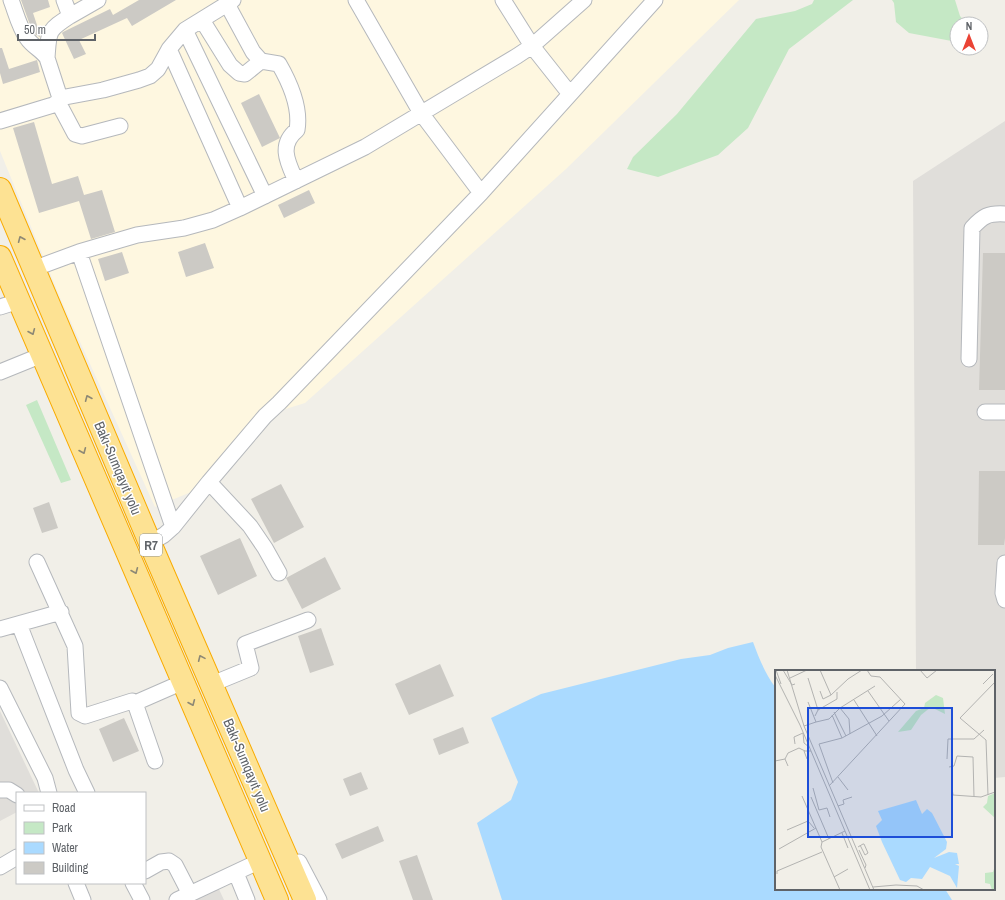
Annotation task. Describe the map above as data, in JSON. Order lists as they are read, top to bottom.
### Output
{
  "streets": {
    "highway": ["Bakı-Sumqayıt yolu", "R7"]
  },
  "legend": [
    "Road",
    "Park",
    "Water",
    "Building"
  ],
  "scale_bar": "50 m",
  "north": "top"
}
